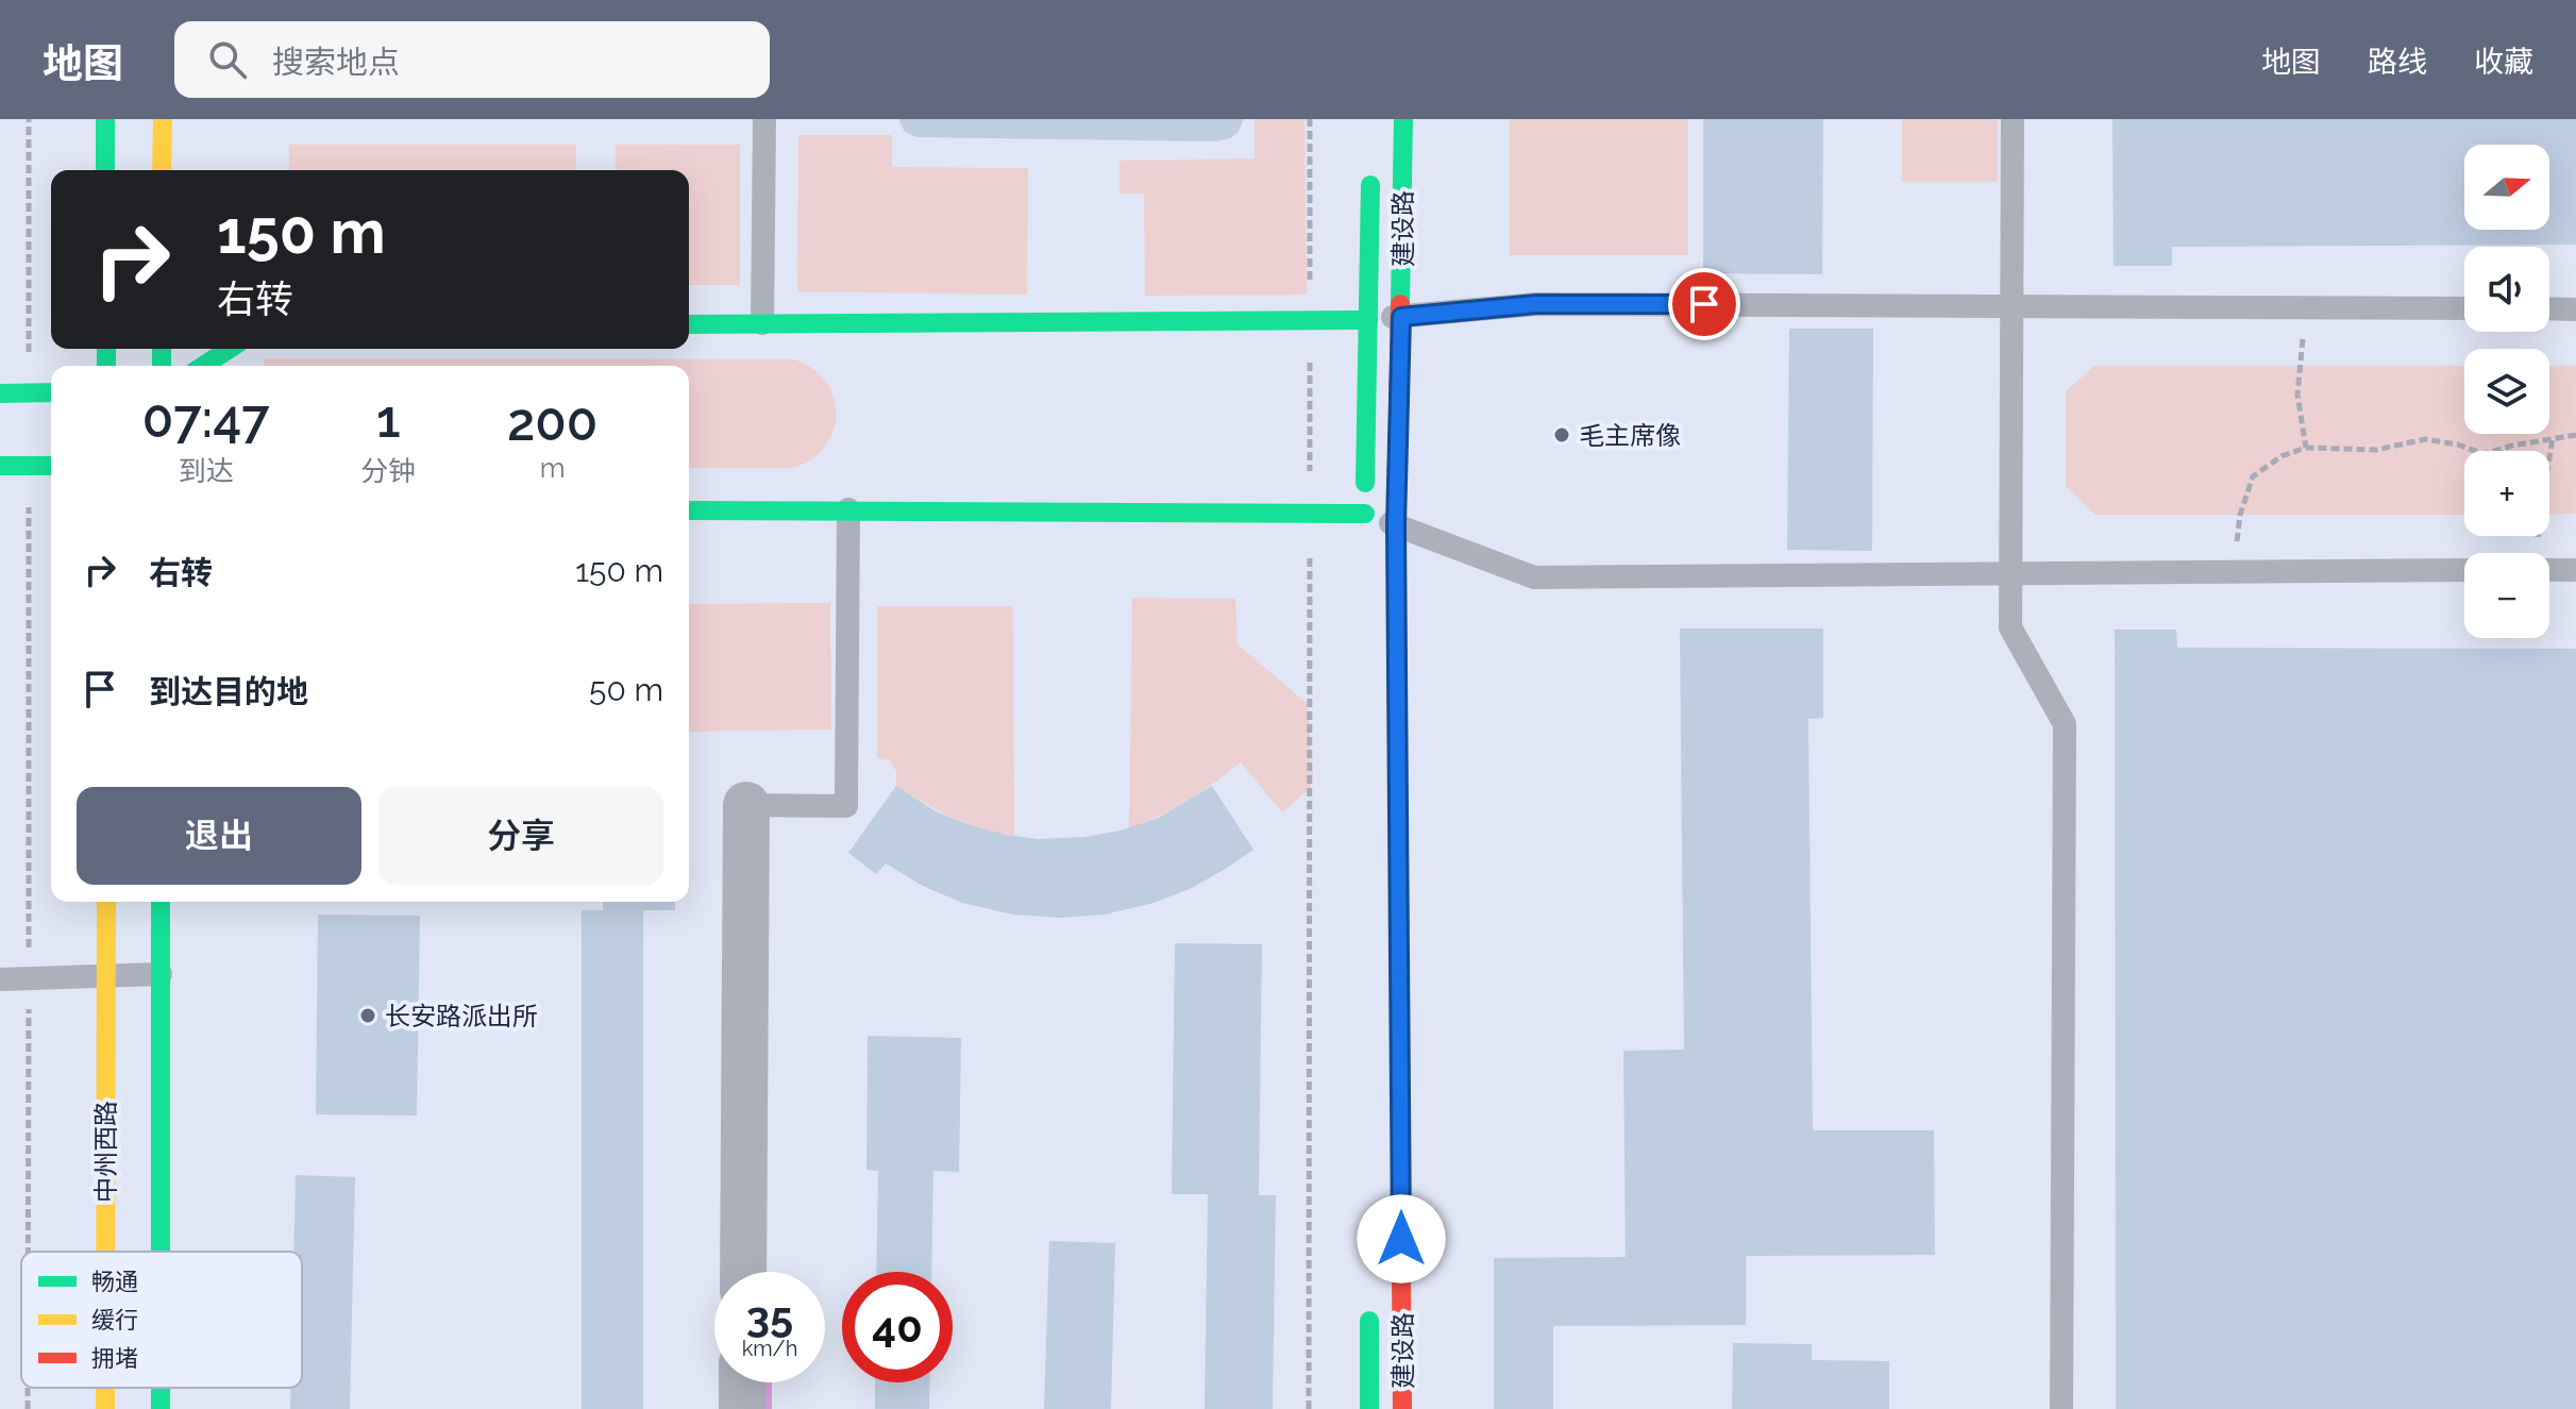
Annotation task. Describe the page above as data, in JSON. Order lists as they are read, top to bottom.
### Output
{
  "streets": {
    "main road": ["建设路", "中州西路"]
  },
  "places": ["毛主席像", "长安路派出所"],
  "legend": ["畅通", "缓行", "拥堵"],
  "north": "right",
  "page": {
    "header": "地图",
    "search": "搜索地点",
    "nav": ["地图", "路线", "收藏"],
    "map_buttons": ["+", "−"],
    "turn": ["150 m", "右转"],
    "eta": [
      "07:47",
      "到达",
      "1",
      "分钟",
      "200",
      "m"
    ],
    "list": [
      {
        "name": "右转",
        "value": "150 m"
      },
      {
        "name": "到达目的地",
        "value": "50 m"
      }
    ],
    "buttons": ["退出", "分享"],
    "speed": "35 km/h",
    "limit": "40"
  }
}
